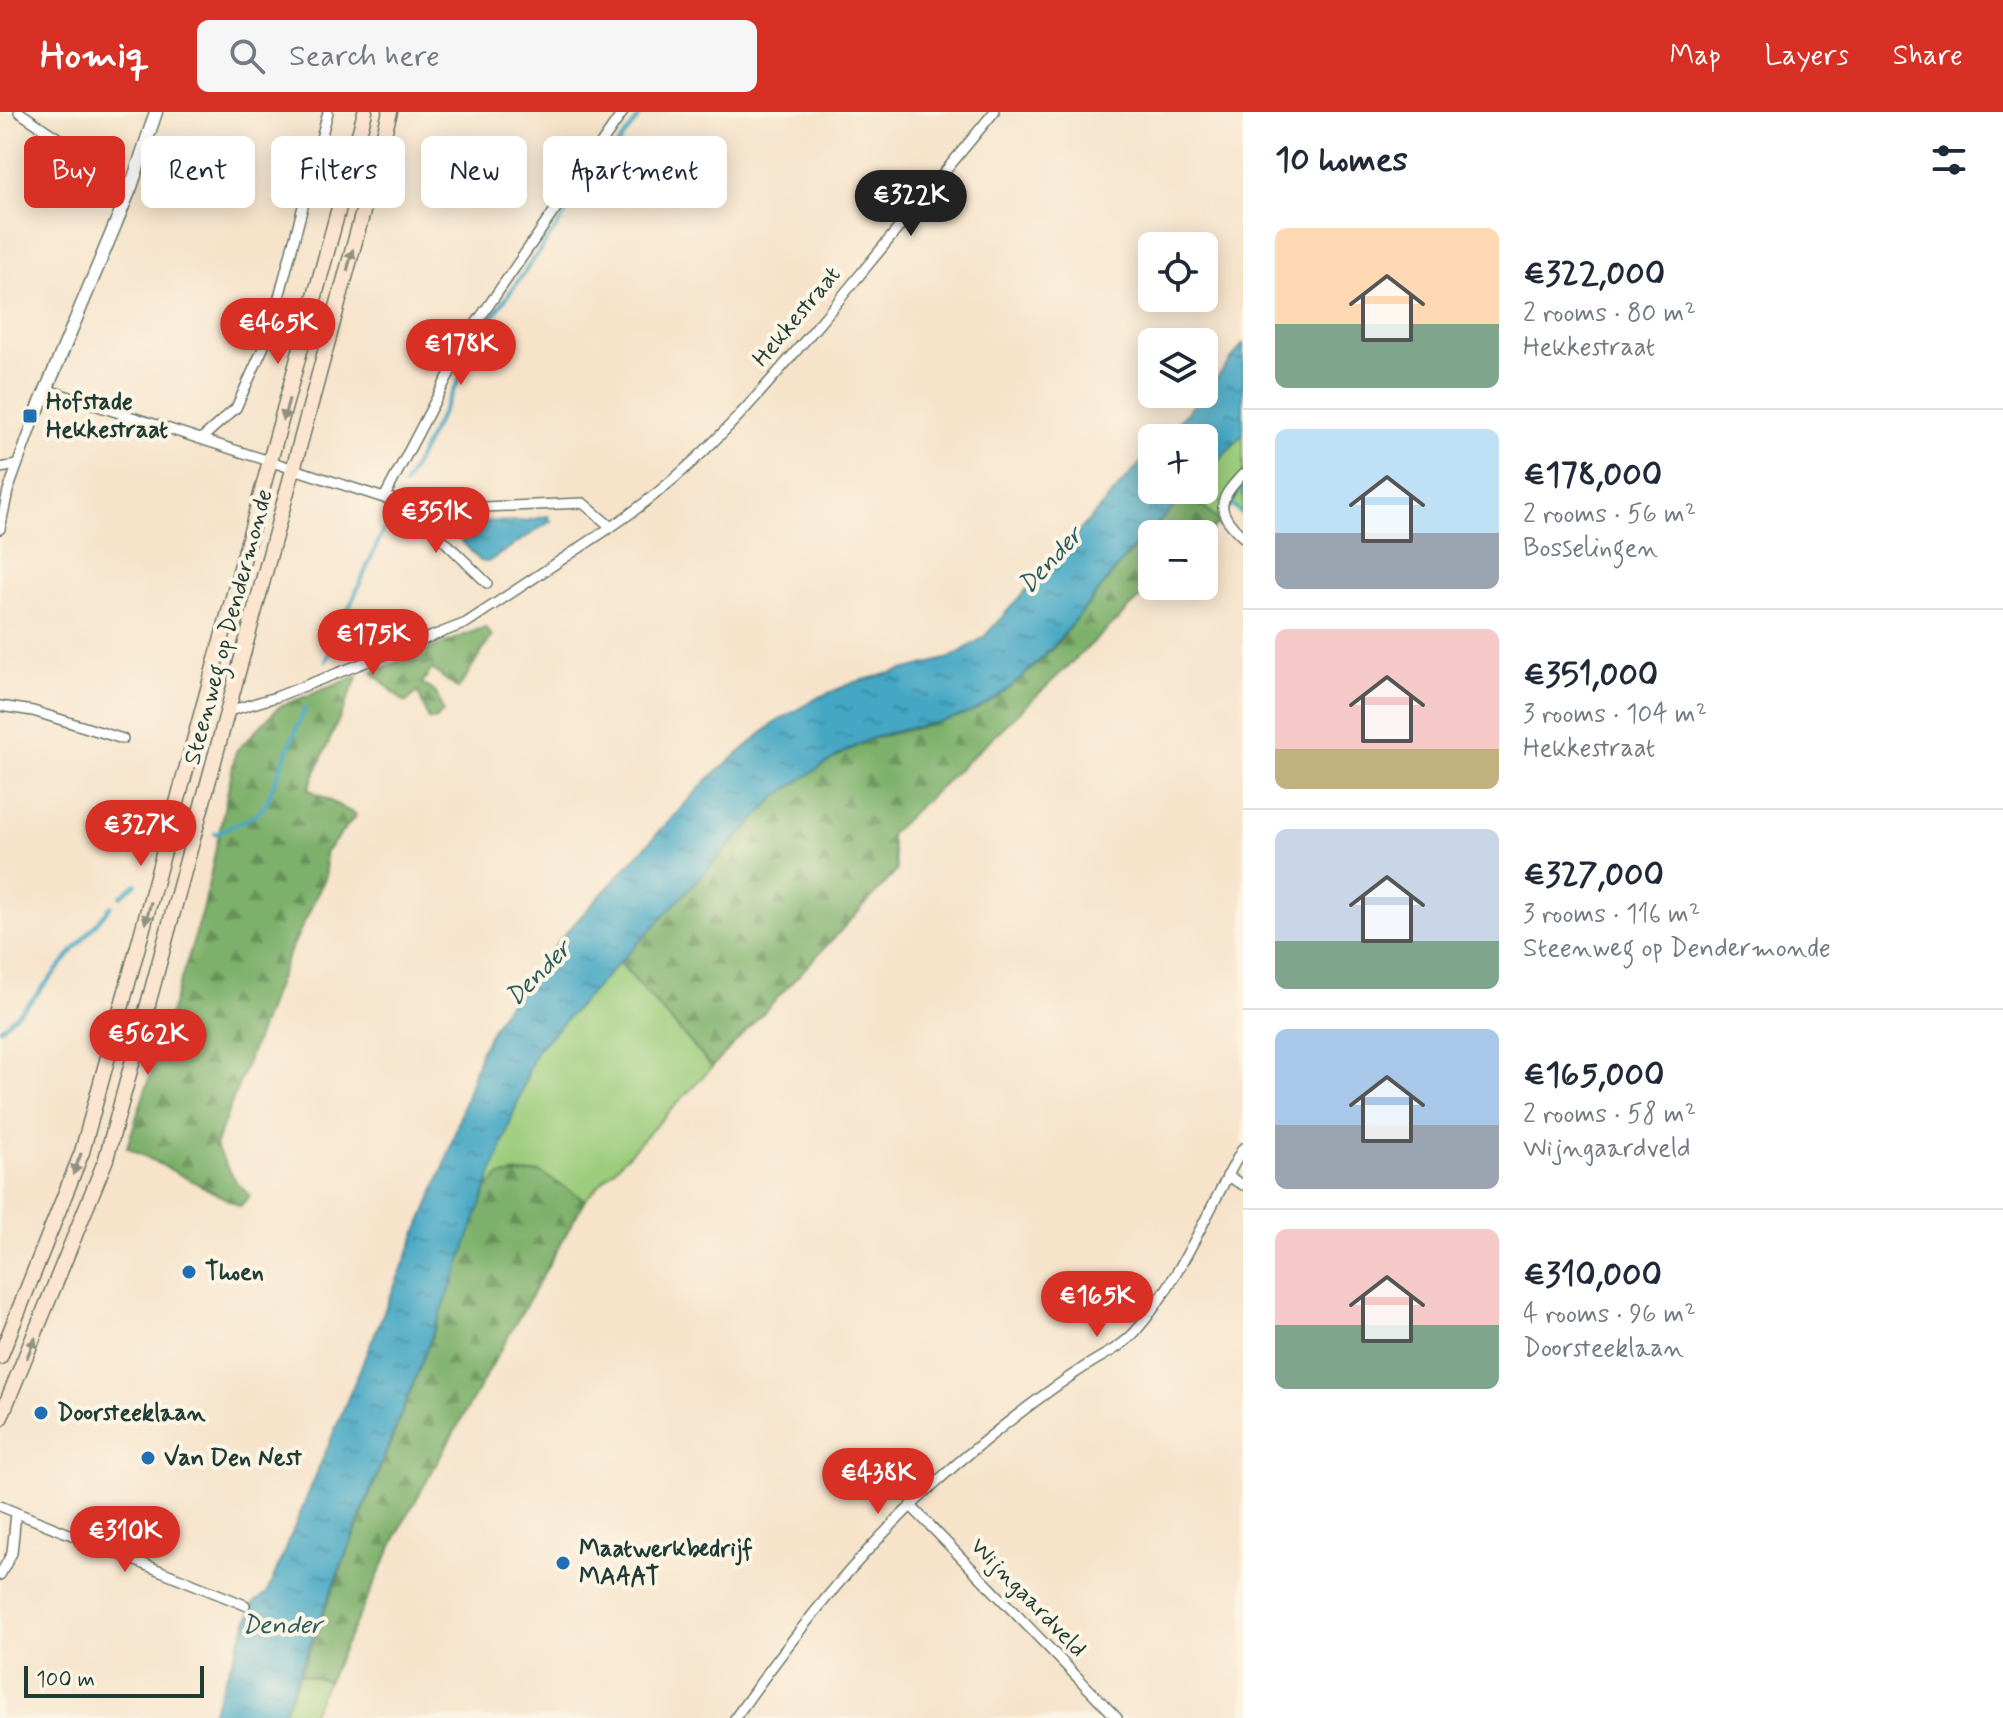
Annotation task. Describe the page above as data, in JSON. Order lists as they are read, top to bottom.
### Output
{
  "streets": {
    "main road": ["Steenweg op Dendermonde"],
    "street": ["Hekkestraat", "Wijngaardveld"]
  },
  "crossings": [
    ["Hekkestraat", "Steenweg op Dendermonde"]
  ],
  "water": ["Dender"],
  "places": {
    "transit": ["Hofstade Hekkestraat"],
    "other": [
      "Thoen",
      "Doorsteeklaan",
      "Van Den Nest",
      "Maatwerkbedrijf MAAAT"
    ]
  },
  "scale_bar": "100 m",
  "page": {
    "header": "Homiq",
    "search": "Search here",
    "nav": ["Map", "Layers", "Share"],
    "heading": "10 homes",
    "chip": [
      "Buy",
      "Rent",
      "Filters",
      "New",
      "Apartment"
    ],
    "price": [
      "€322K",
      "€465K",
      "€178K",
      "€351K",
      "€175K",
      "€327K",
      "€562K",
      "€165K",
      "€438K",
      "€310K"
    ],
    "list": [
      {
        "name": "€322,000",
        "note": "2 rooms · 80 m² · Hekkestraat"
      },
      {
        "name": "€178,000",
        "note": "2 rooms · 56 m² · Bosselingen"
      },
      {
        "name": "€351,000",
        "note": "3 rooms · 104 m² · Hekkestraat"
      },
      {
        "name": "€327,000",
        "note": "3 rooms · 116 m² · Steenweg op Dendermonde"
      },
      {
        "name": "€165,000",
        "note": "2 rooms · 58 m² · Wijngaardveld"
      },
      {
        "name": "€310,000",
        "note": "4 rooms · 96 m² · Doorsteeklaan"
      }
    ],
    "map_buttons": ["+", "−"],
    "scale": "100 m"
  }
}
